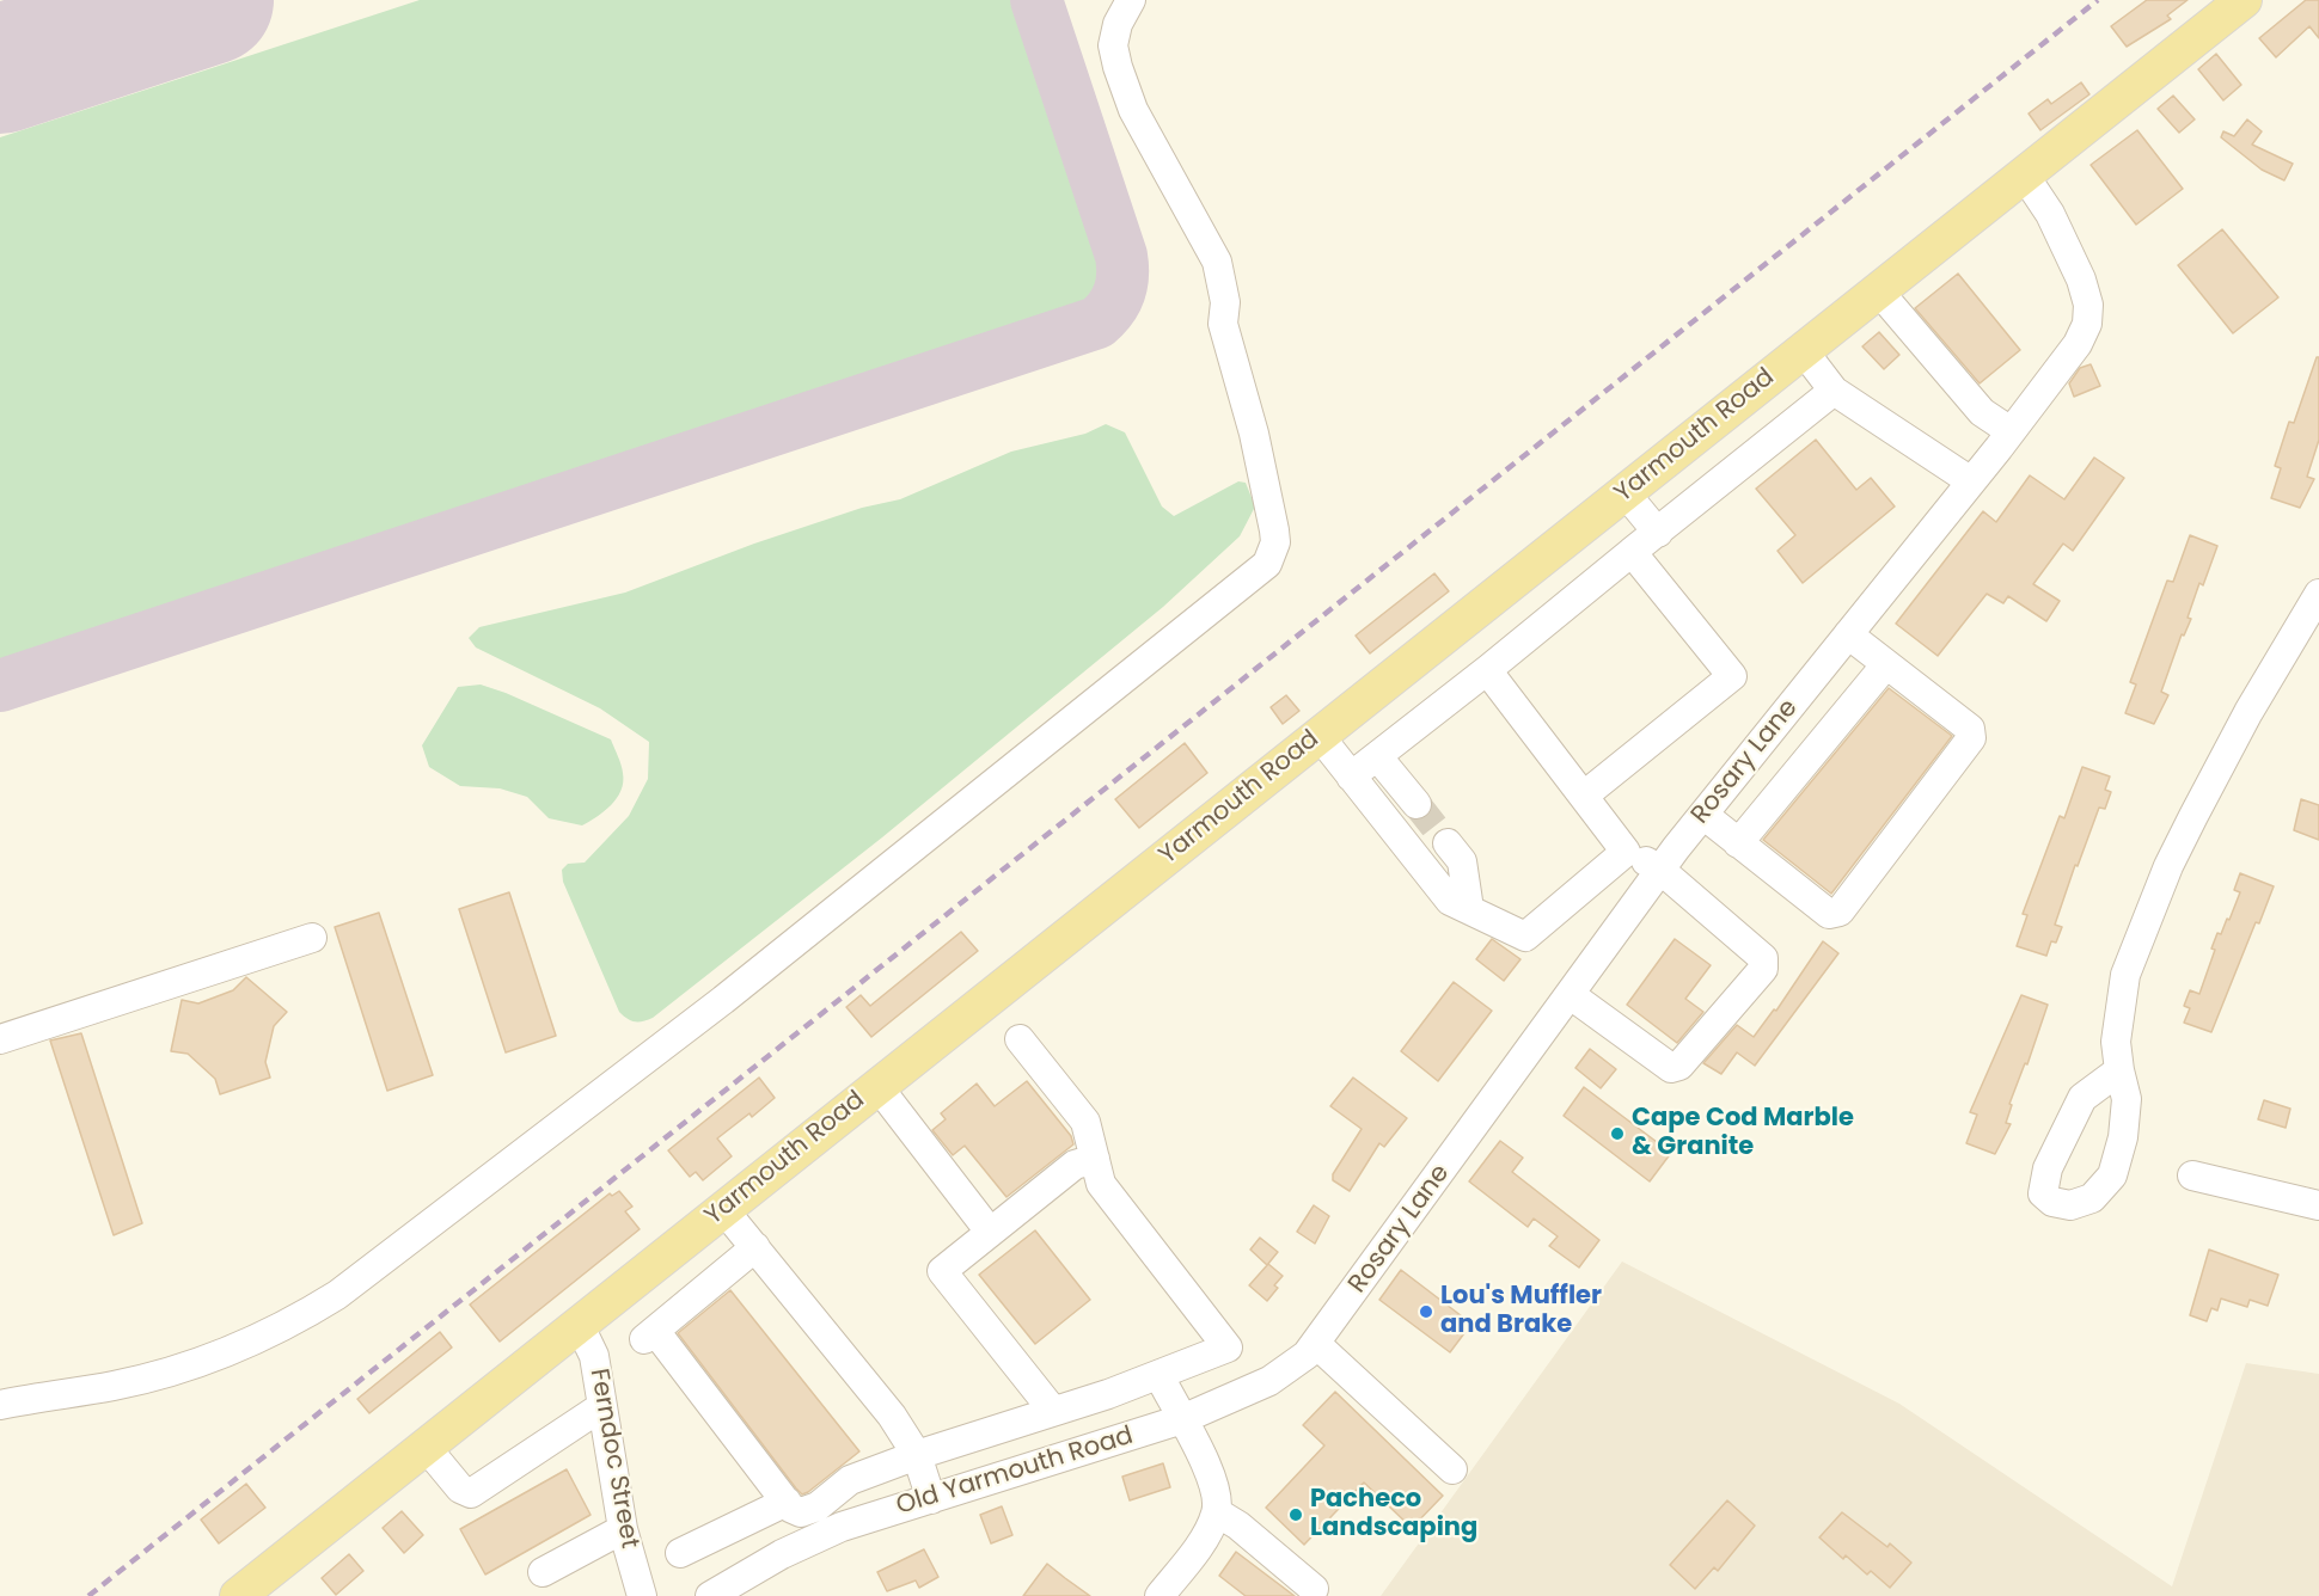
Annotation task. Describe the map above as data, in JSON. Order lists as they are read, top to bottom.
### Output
{
  "streets": {
    "main road": ["Yarmouth Road"],
    "street": ["Rosary Lane", "Ferndoc Street", "Old Yarmouth Road"]
  },
  "crossings": [
    ["Yarmouth Road", "Rosary Lane"],
    ["Yarmouth Road", "Ferndoc Street"],
    ["Rosary Lane", "Old Yarmouth Road"]
  ],
  "places": ["Cape Cod Marble & Granite", "Lou's Muffler and Brake", "Pacheco Landscaping"]
}
